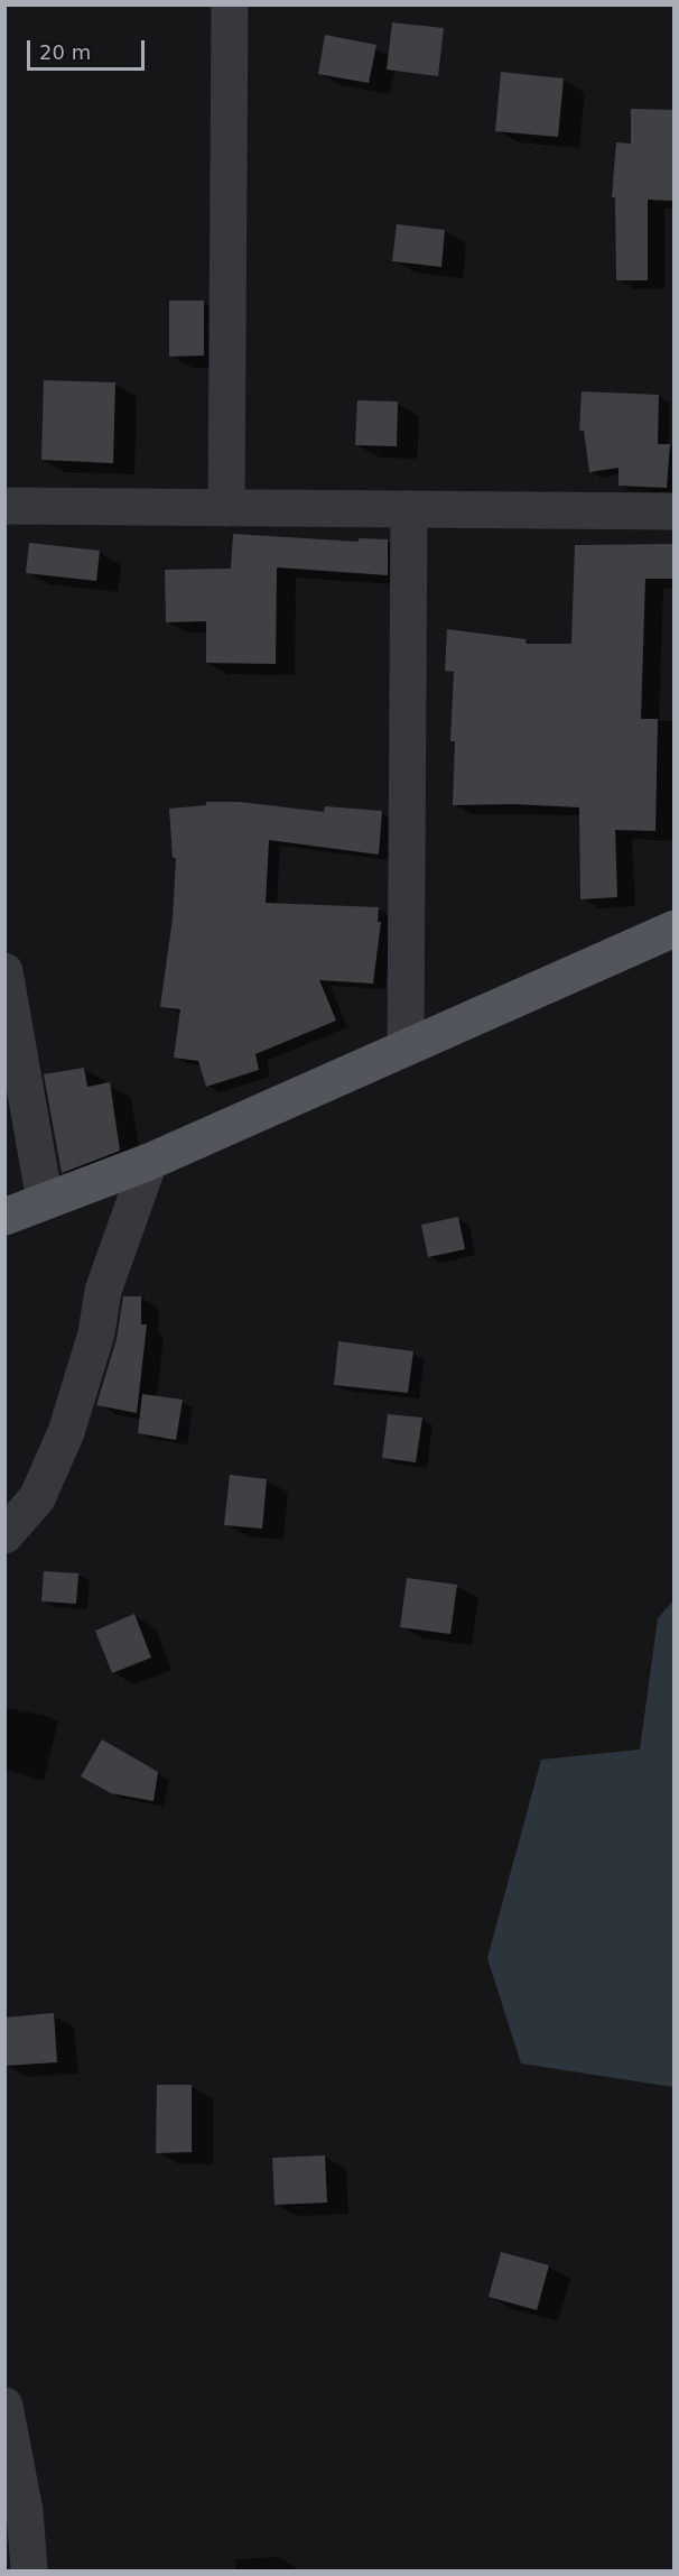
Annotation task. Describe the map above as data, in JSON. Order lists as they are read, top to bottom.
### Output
{
  "scale_bar": "20 m"
}
